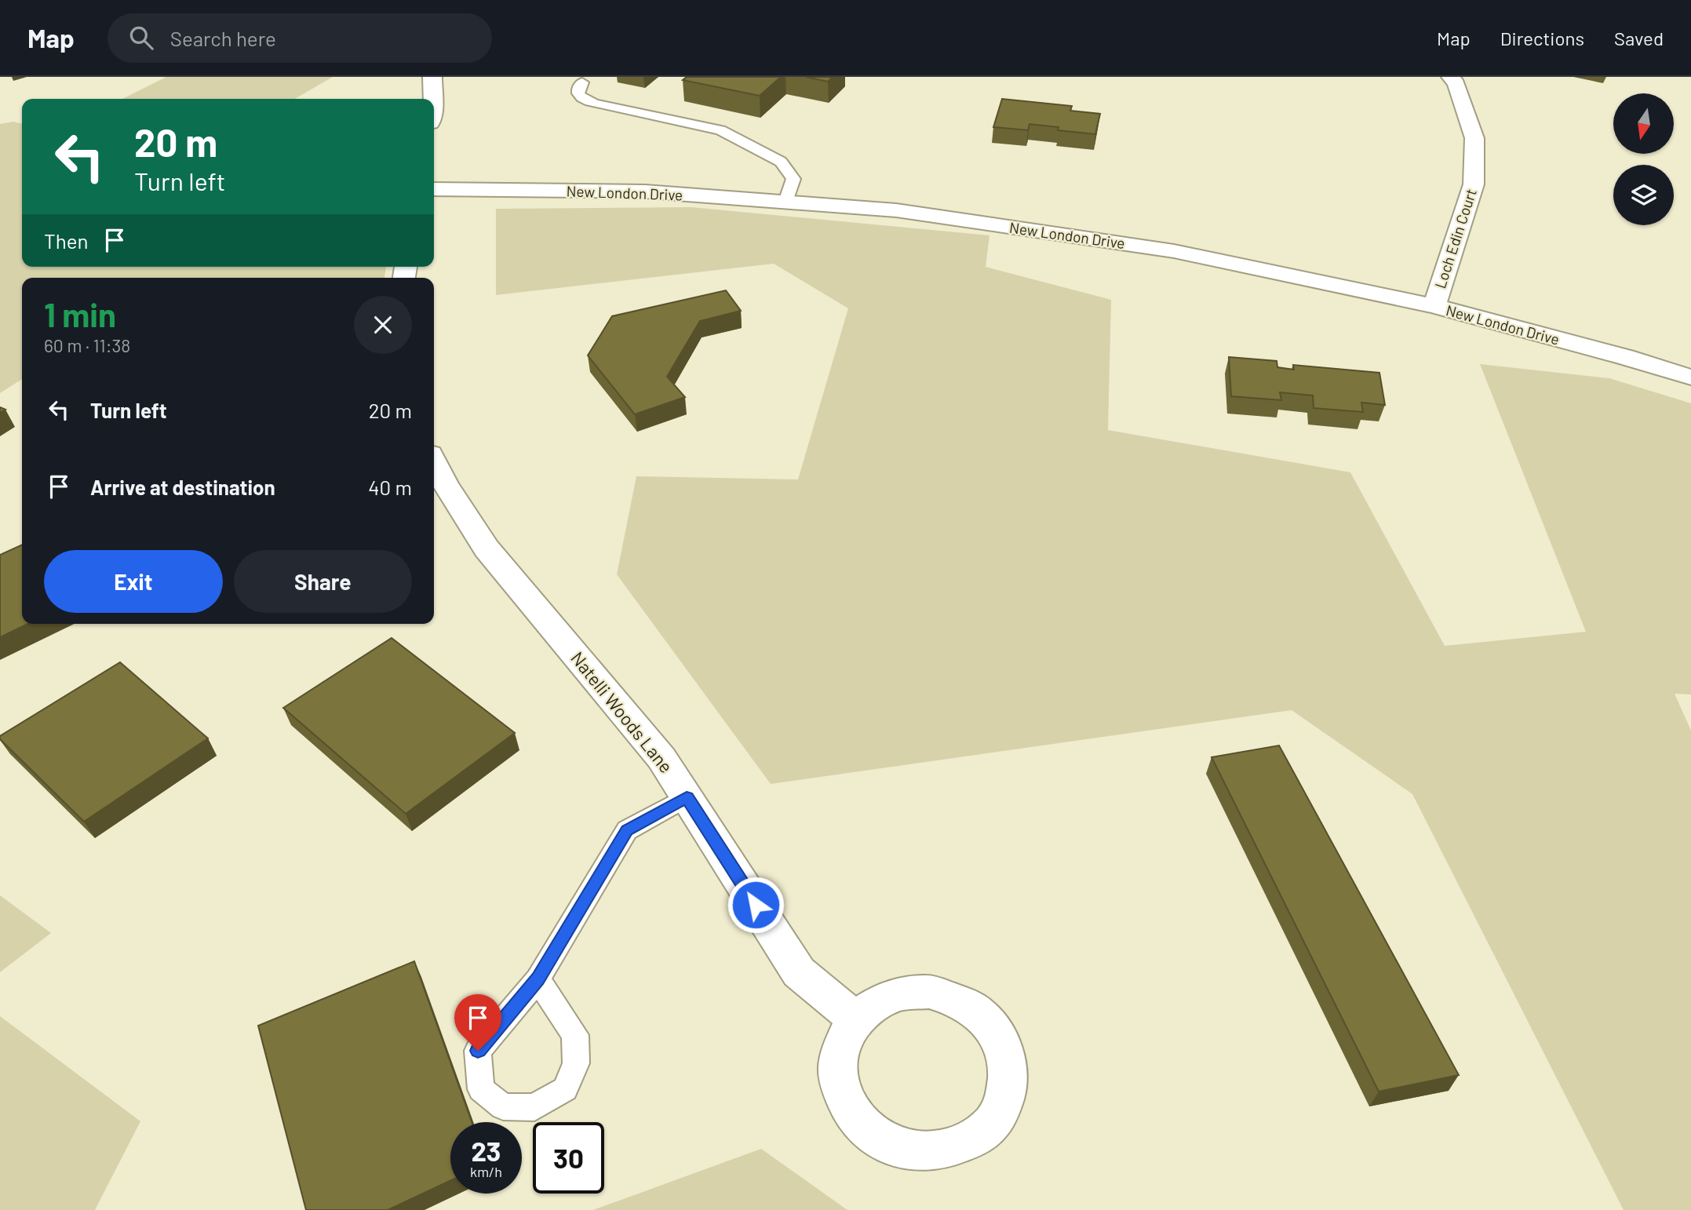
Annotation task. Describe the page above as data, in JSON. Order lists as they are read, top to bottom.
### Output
{
  "streets": {
    "street": ["New London Drive", "Loch Edin Court", "Natelli Woods Lane"]
  },
  "crossings": [
    ["New London Drive", "Loch Edin Court"]
  ],
  "north": "bottom",
  "page": {
    "header": "Map",
    "search": "Search here",
    "nav": ["Map", "Directions", "Saved"],
    "turn": ["20 m", "Turn left"],
    "then": "Then",
    "heading": ["1 min", "60 m · 11:38"],
    "list": [
      {
        "name": "Turn left",
        "value": "20 m"
      },
      {
        "name": "Arrive at destination",
        "value": "40 m"
      }
    ],
    "buttons": ["Exit", "Share"],
    "speed": "23 km/h",
    "limit": "30"
  }
}
